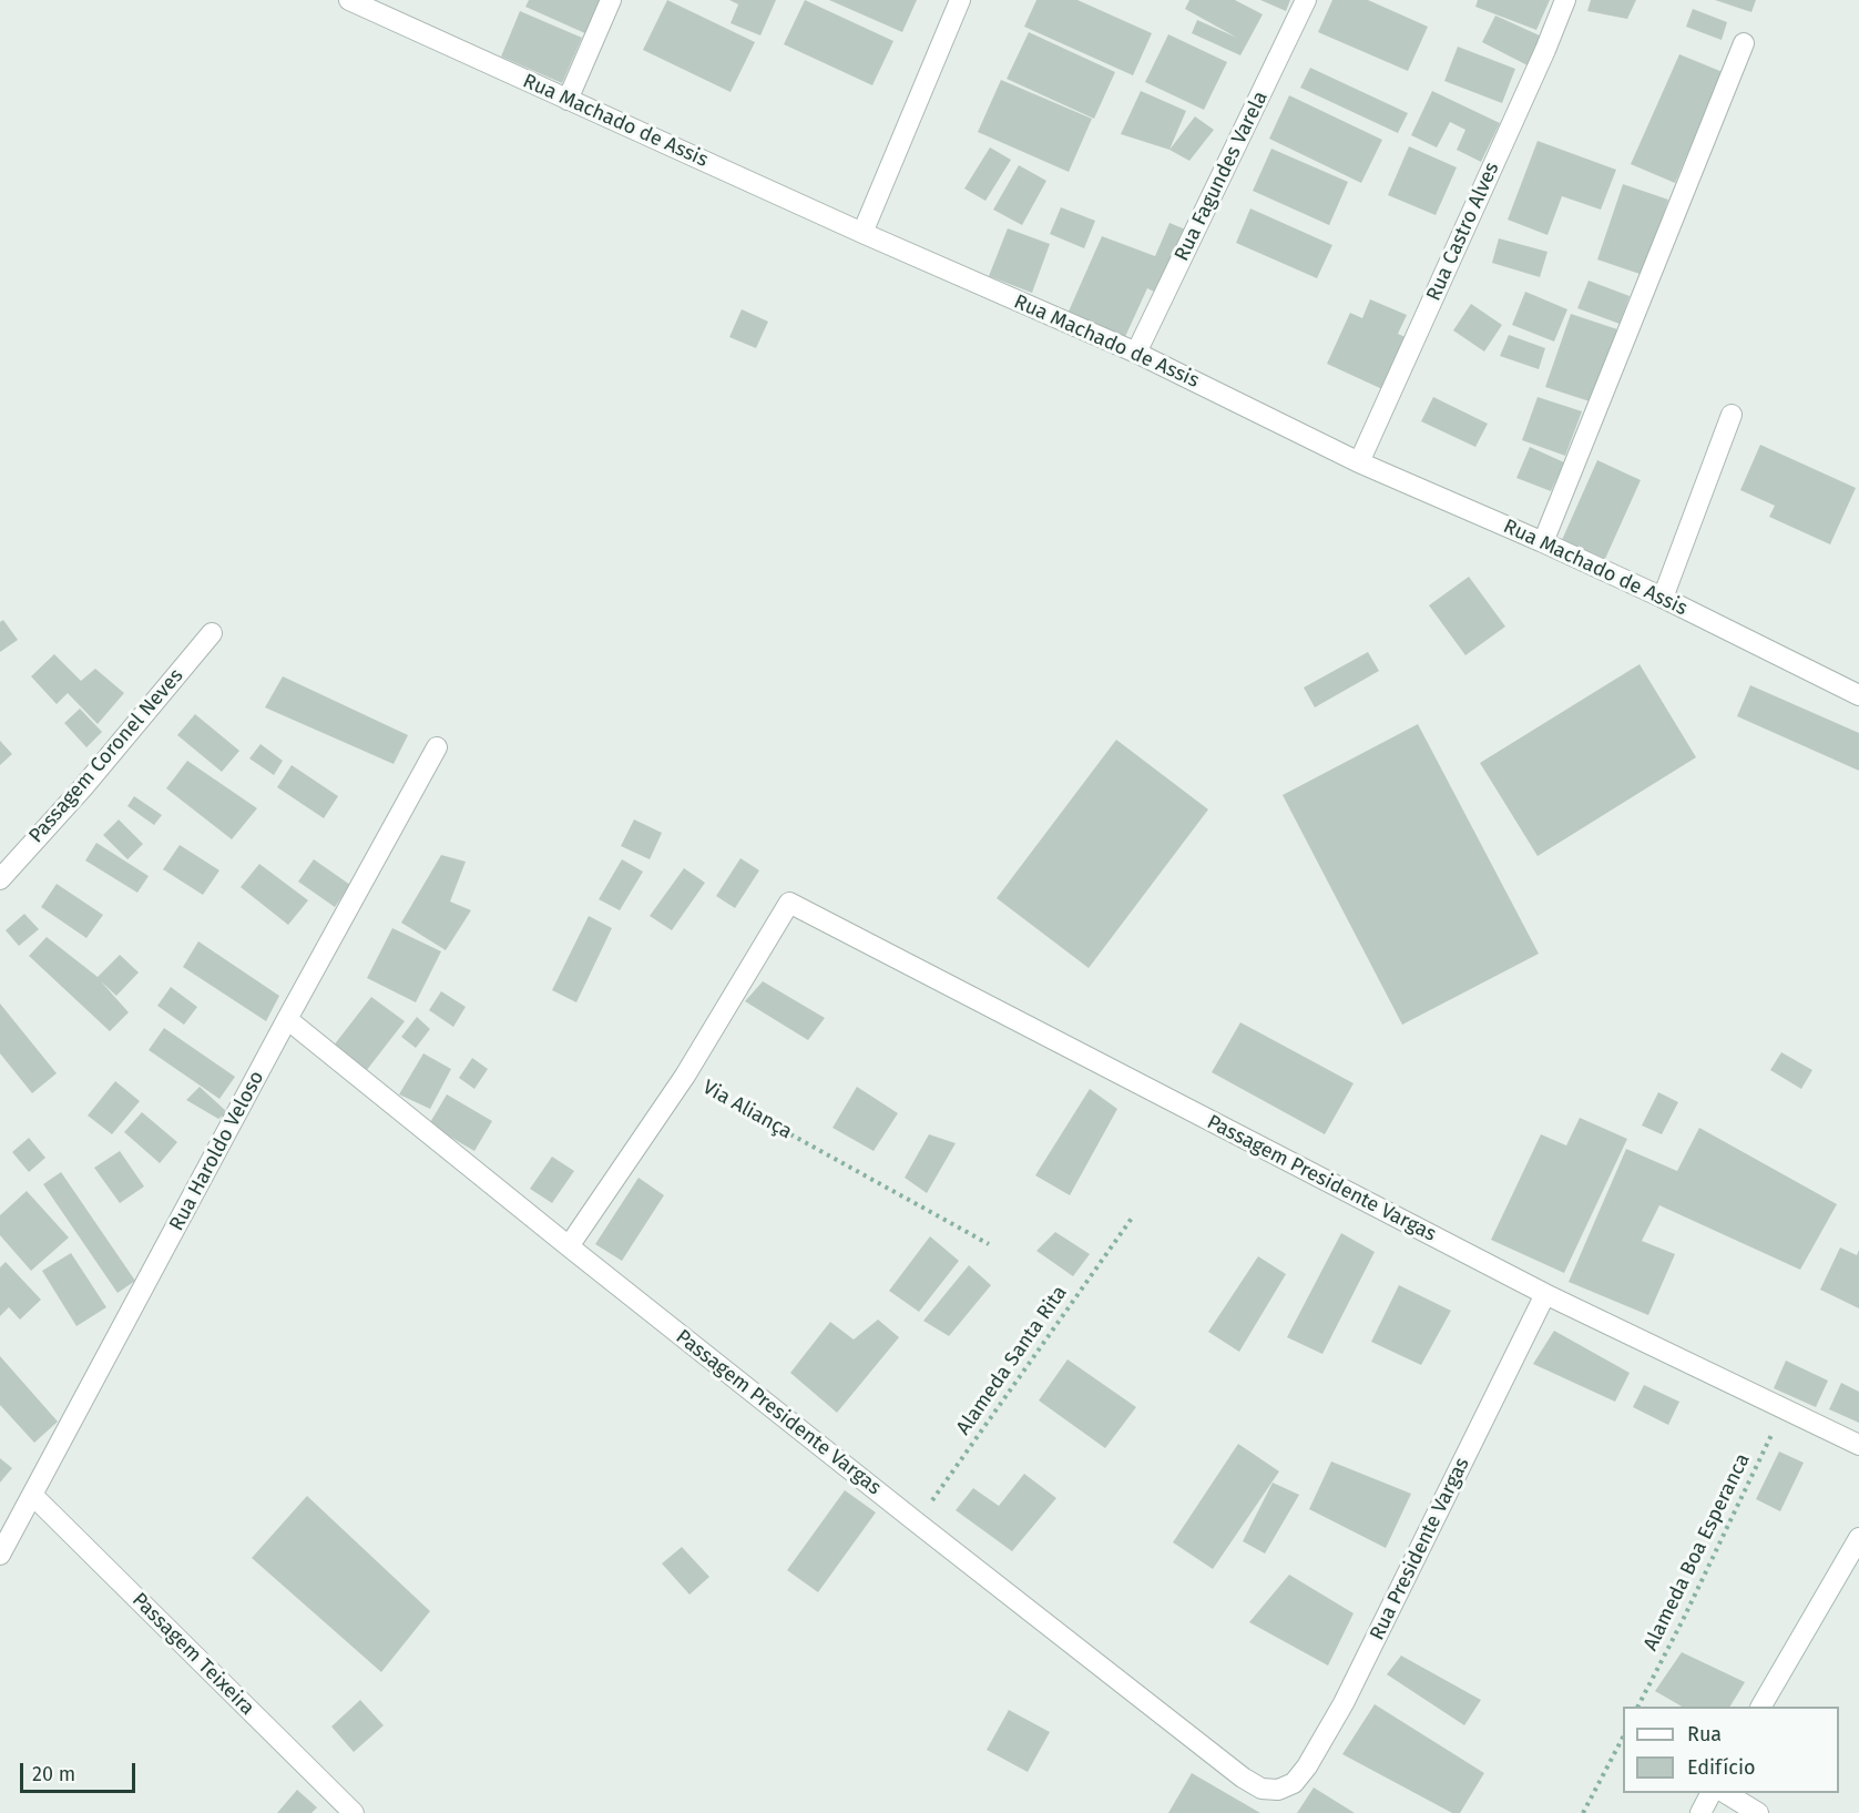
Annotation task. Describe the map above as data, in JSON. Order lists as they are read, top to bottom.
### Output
{
  "streets": {
    "street": [
      "Rua Machado de Assis",
      "Rua Fagundes Varela",
      "Rua Castro Alves",
      "Passagem Coronel Neves",
      "Via Aliança",
      "Rua Haroldo Veloso",
      "Passagem Presidente Vargas",
      "Rua Presidente Vargas",
      "Passagem Teixeira"
    ],
    "path": ["Alameda Santa Rita", "Alameda Boa Esperanca"]
  },
  "crossings": [
    ["Rua Machado de Assis", "Rua Fagundes Varela"],
    ["Rua Machado de Assis", "Rua Castro Alves"],
    ["Via Aliança", "Passagem Presidente Vargas"],
    ["Rua Haroldo Veloso", "Passagem Presidente Vargas"],
    ["Rua Haroldo Veloso", "Passagem Teixeira"],
    ["Passagem Presidente Vargas", "Alameda Santa Rita"],
    ["Passagem Presidente Vargas", "Rua Presidente Vargas"],
    ["Passagem Presidente Vargas", "Alameda Boa Esperanca"]
  ],
  "legend": ["Rua", "Edifício"],
  "scale_bar": "20 m"
}
